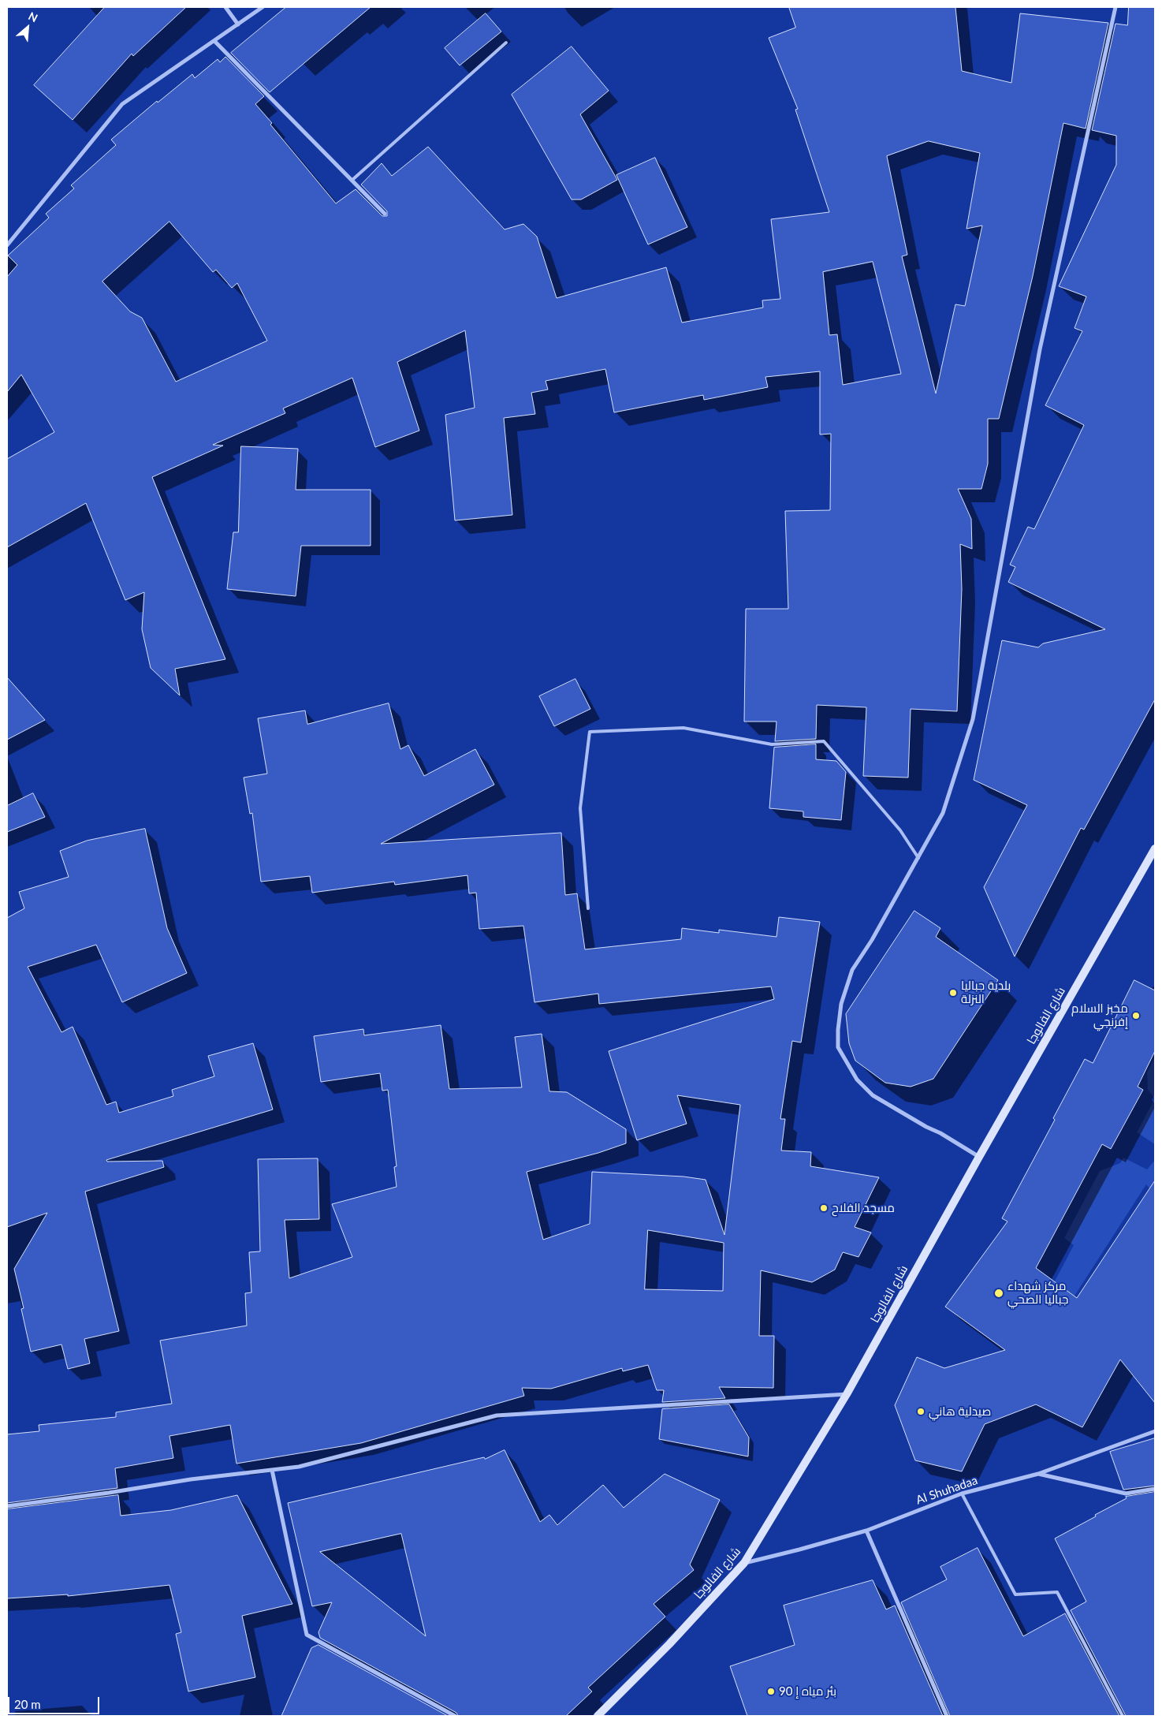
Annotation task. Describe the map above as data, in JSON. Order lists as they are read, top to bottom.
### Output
{
  "streets": {
    "main road": ["شارع الفالوجا"],
    "street": ["Al Shuhadaa"]
  },
  "crossings": [
    ["شارع الفالوجا", "Al Shuhadaa"]
  ],
  "places": [
    "بلدية جباليا النزلة",
    "مخبز السلام إفرنجي",
    "مسجد الفلاح",
    "مركز شهداء جباليا الصحي",
    "صيدلية هاني",
    "بئر مياه إ 90"
  ],
  "scale_bar": "20 m",
  "north": "top right"
}
